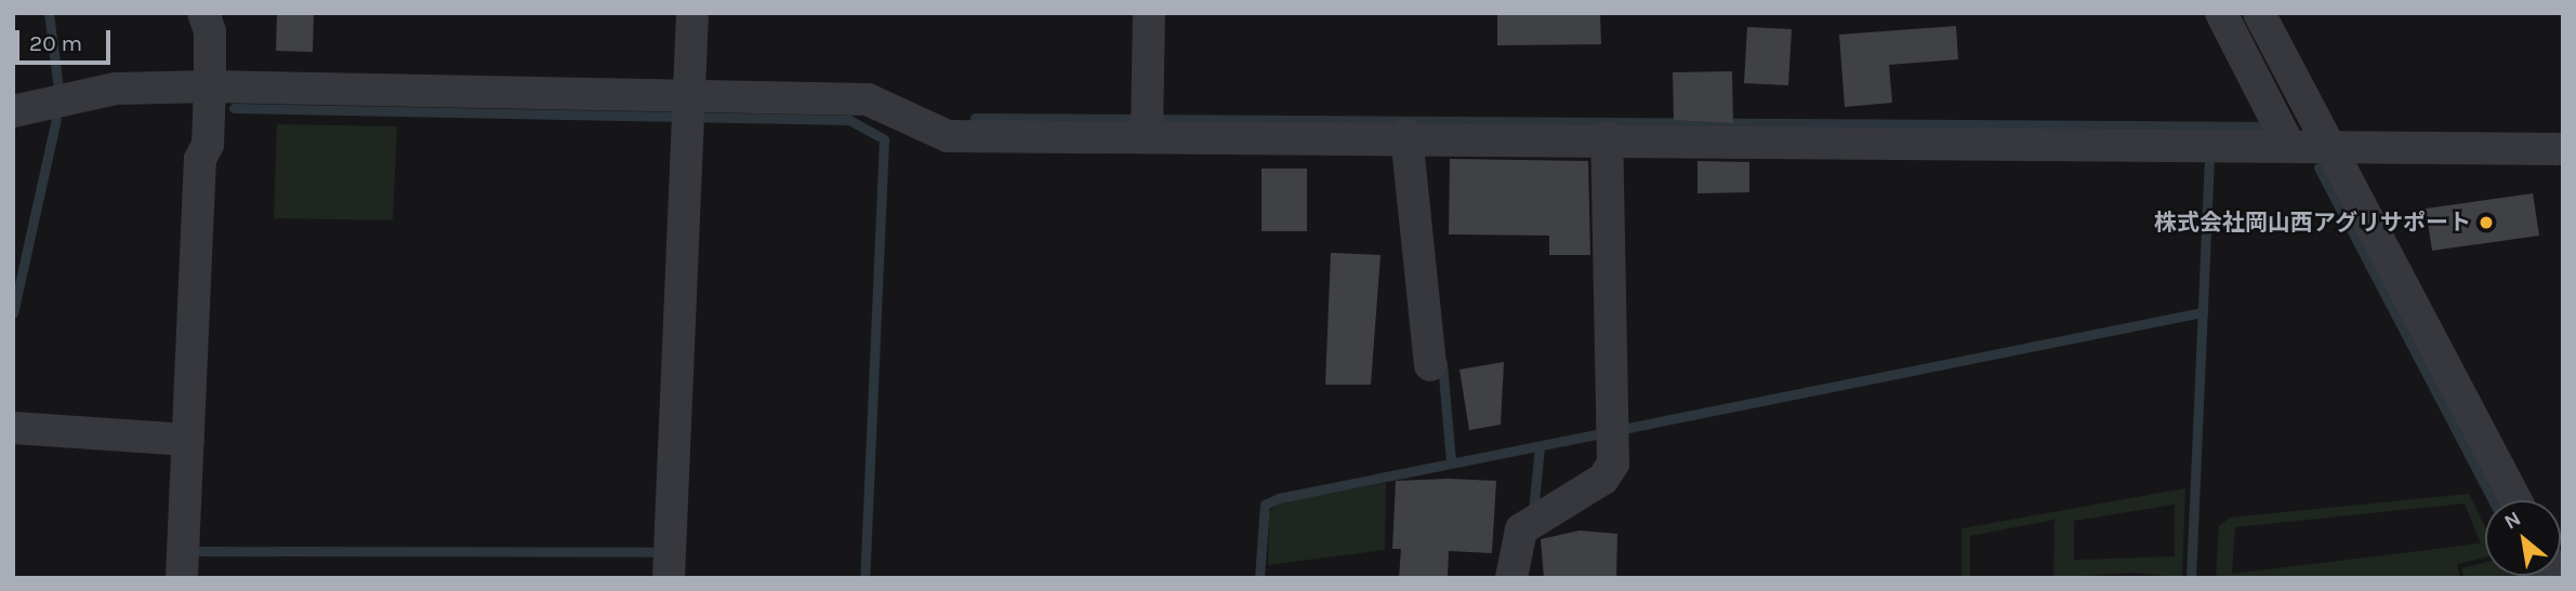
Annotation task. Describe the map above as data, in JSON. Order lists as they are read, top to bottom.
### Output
{
  "places": ["株式会社岡山西アグリサポート"],
  "scale_bar": "20 m",
  "north": "top left"
}
